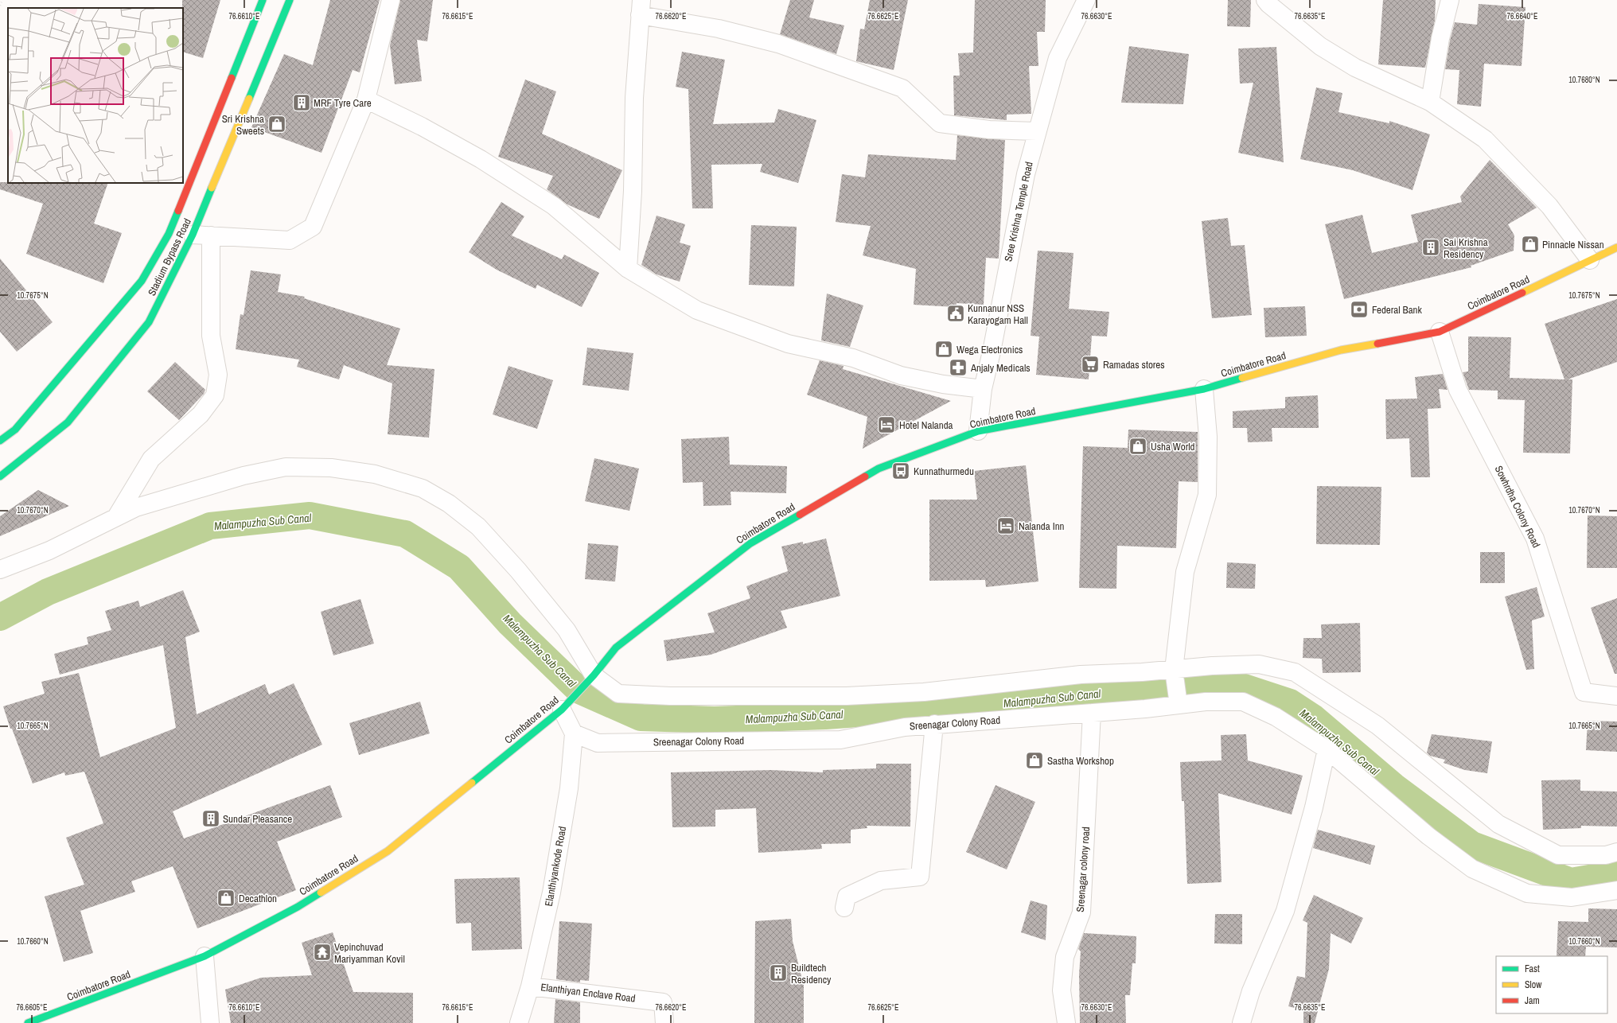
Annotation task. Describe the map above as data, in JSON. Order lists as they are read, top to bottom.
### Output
{
  "streets": {
    "main road": ["Stadium Bypass Road", "Coimbatore Road"],
    "street": [
      "Sree Krishna Temple Road",
      "Sowhrdha Colony Road",
      "Sreenagar Colony Road",
      "Elanthiyankode Road",
      "Sreenagar colony road",
      "Elanthiyan Enclave Road"
    ]
  },
  "crossings": [
    ["Sree Krishna Temple Road", "Coimbatore Road"],
    ["Coimbatore Road", "Sowhrdha Colony Road"],
    ["Sreenagar Colony Road", "Elanthiyankode Road"],
    ["Sreenagar Colony Road", "Sreenagar colony road"],
    ["Elanthiyankode Road", "Elanthiyan Enclave Road"]
  ],
  "water": ["Malampuzha Sub Canal"],
  "places": {
    "building": [
      "MRF Tyre Care",
      "Sai Krishna Residency",
      "Sundar Pleasance",
      "Buildtech Residency"
    ],
    "shop": [
      "Sri Krishna Sweets",
      "Pinnacle Nissan",
      "Wega Electronics",
      "Usha World",
      "Sastha Workshop",
      "Decathlon"
    ],
    "bank": ["Federal Bank"],
    "public building": ["Kunnanur NSS Karayogam Hall"],
    "supermarket": ["Ramadas stores"],
    "pharmacy": ["Anjaly Medicals"],
    "hotel": ["Hotel Nalanda", "Nalanda Inn"],
    "bus stop": ["Kunnathurmedu"],
    "temple": ["Vepinchuvad Mariyamman Kovil"]
  },
  "legend": ["Fast", "Slow", "Jam"],
  "coordinates": [
    "76.6610°E",
    "76.6615°E",
    "76.6620°E",
    "76.6625°E",
    "76.6630°E",
    "76.6635°E",
    "76.6640°E",
    "10.7680°N",
    "10.7675°N",
    "10.7670°N",
    "10.7665°N",
    "10.7660°N",
    "76.6605°E"
  ]
}
